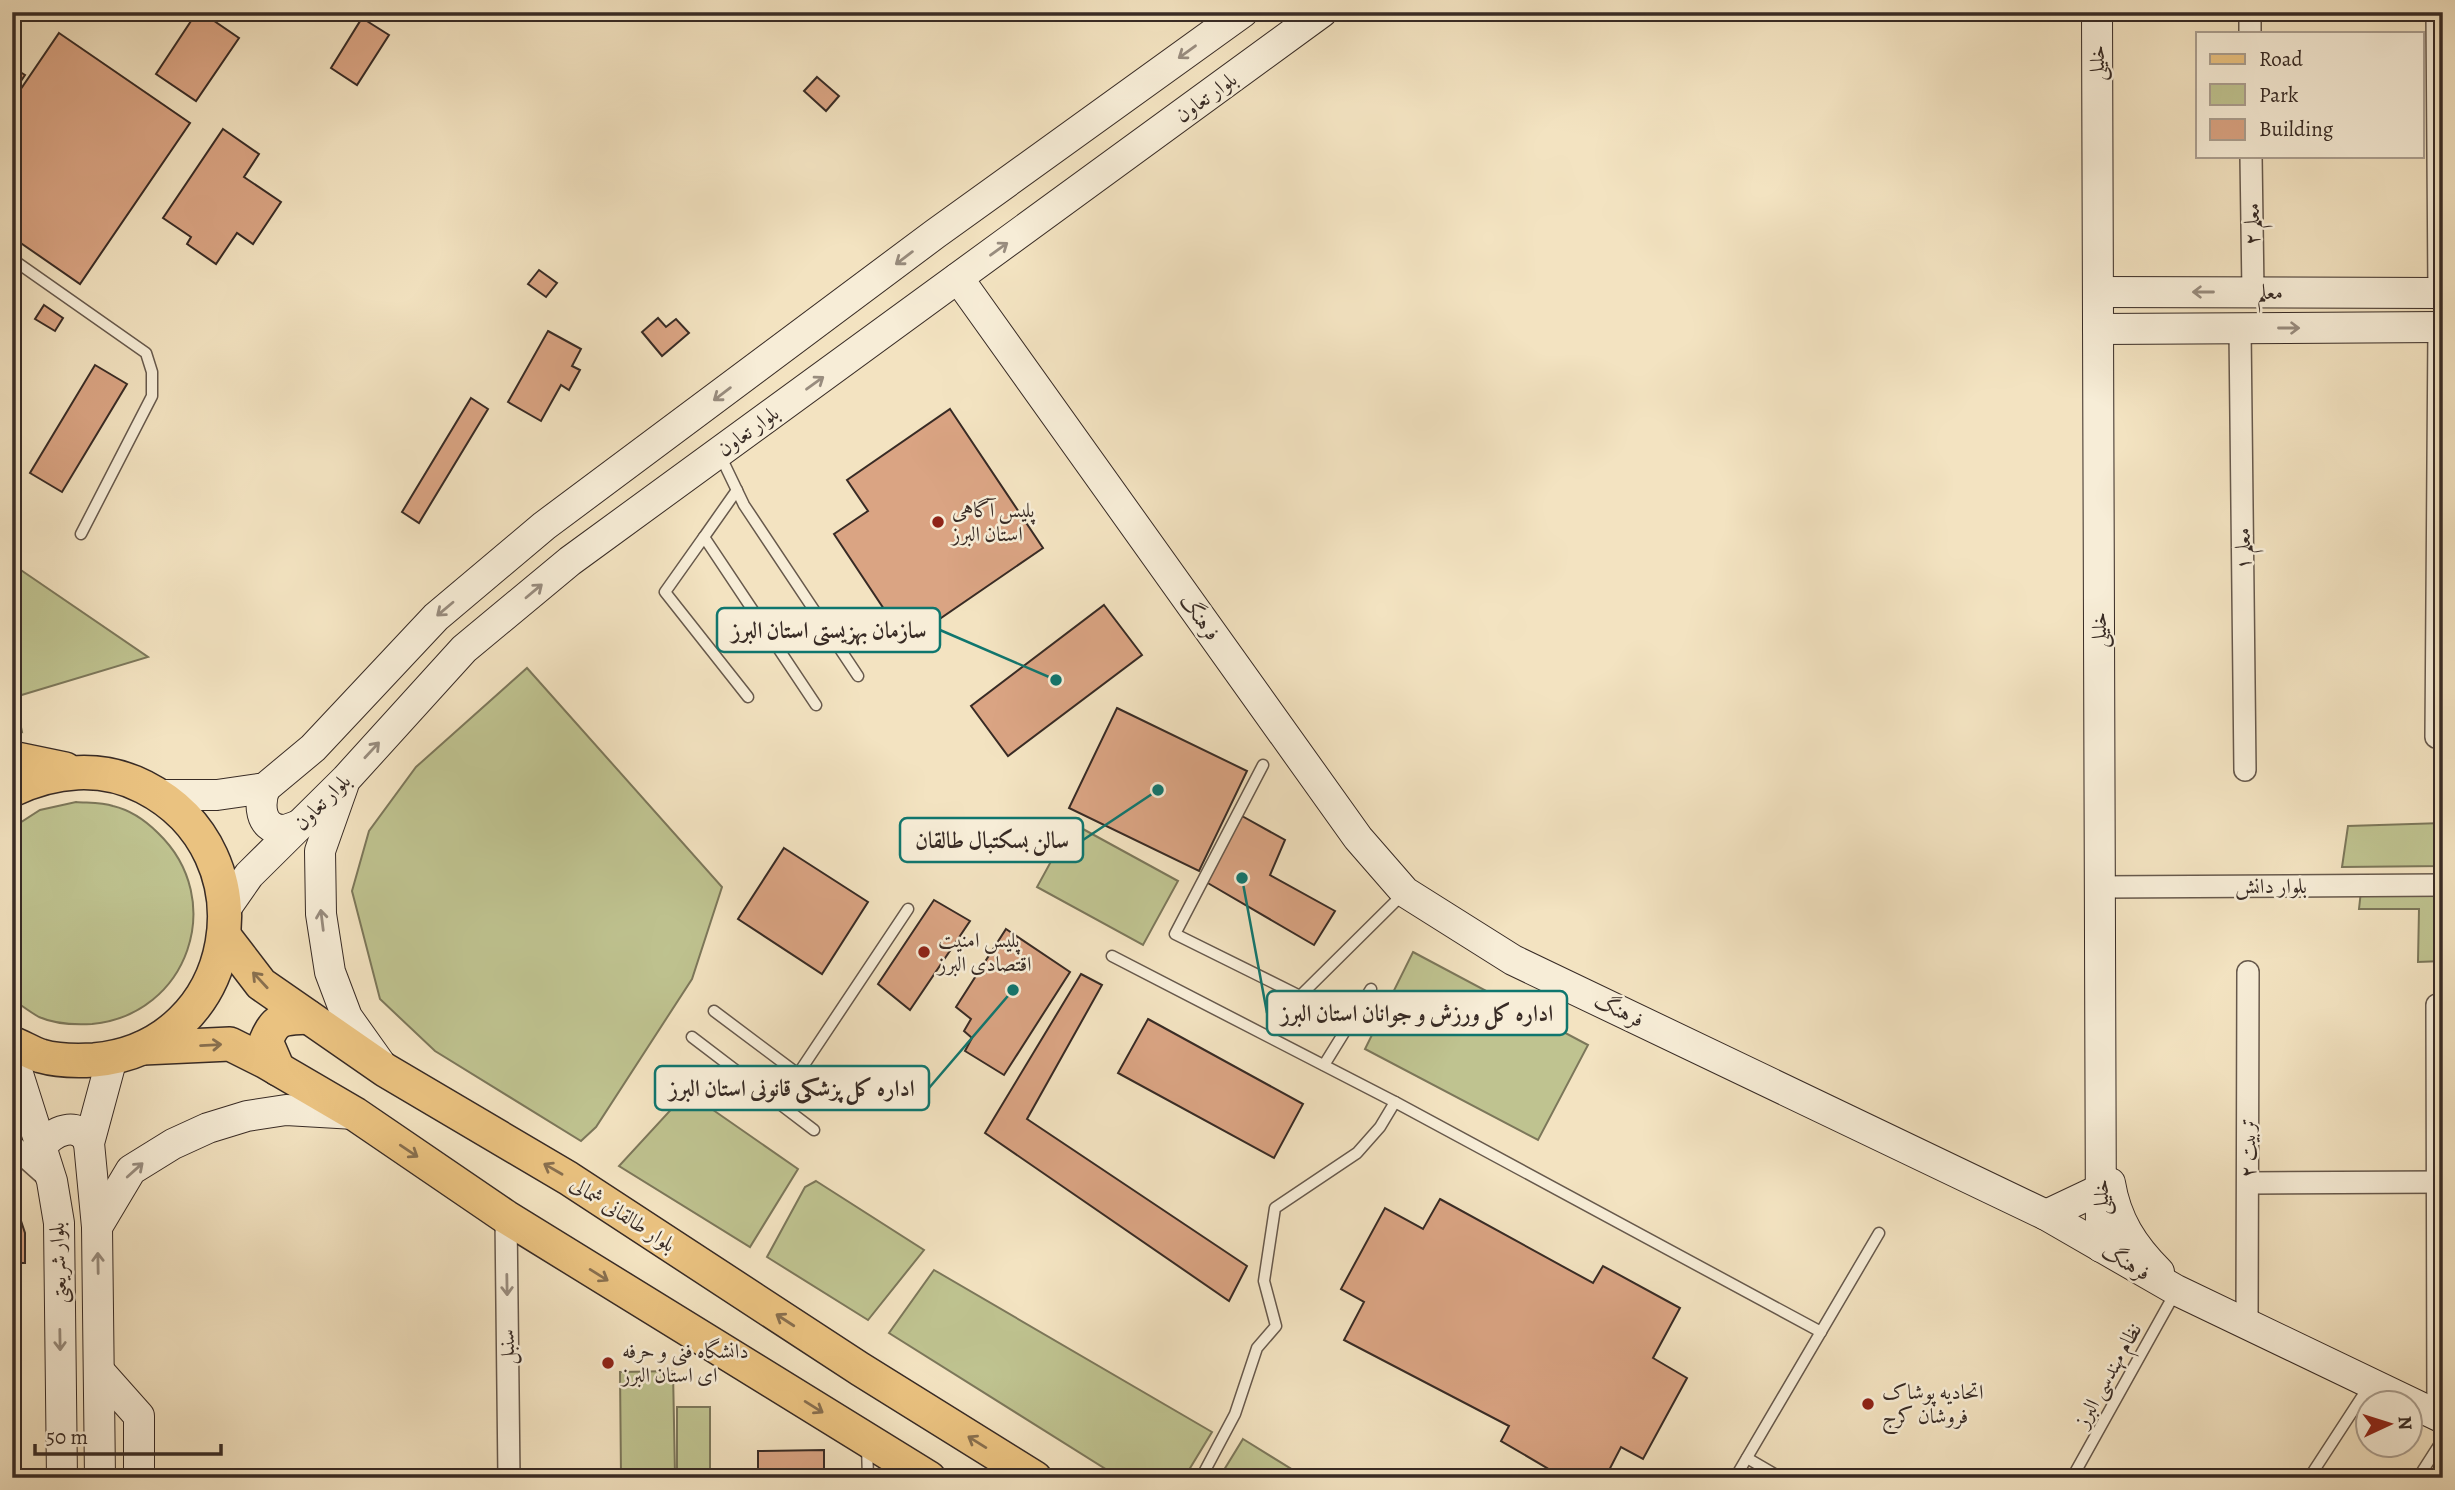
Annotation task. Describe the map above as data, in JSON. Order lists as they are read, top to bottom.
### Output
{
  "streets": {
    "main road": [
      "خلیلی",
      "بلوار تعاون",
      "معلم",
      "فرهنگ",
      "بلوار طالقانی شمالی",
      "بلوار شریعتی"
    ],
    "street": [
      "معلم ۲",
      "معلم ۱",
      "بلوار دانش",
      "تربیت ۲",
      "سنبل"
    ],
    "lane": ["نظام مهندسی البرز"]
  },
  "crossings": [
    ["خلیلی", "معلم"],
    ["خلیلی", "فرهنگ"],
    ["خلیلی", "بلوار دانش"],
    ["بلوار تعاون", "فرهنگ"],
    ["بلوار تعاون", "بلوار طالقانی شمالی"],
    ["معلم ۲", "معلم"],
    ["معلم", "معلم ۱"],
    ["فرهنگ", "تربیت ۲"],
    ["فرهنگ", "نظام مهندسی البرز"]
  ],
  "one_way": ["سنبل"],
  "places": [
    "پلیس آگاهی استان البرز",
    "سازمان بهزیستی استان البرز",
    "سالن بسکتبال طالقان",
    "اداره کل ورزش و جوانان استان البرز",
    "پلیس امنیت اقتصادی البرز",
    "اداره کل پزشکی قانونی استان البرز",
    "دانشگاه فنی و حرفه ای استان البرز",
    "اتحادیه پوشاک فروشان کرج"
  ],
  "legend": ["Road", "Park", "Building"],
  "scale_bar": "50 m",
  "north": "right"
}
